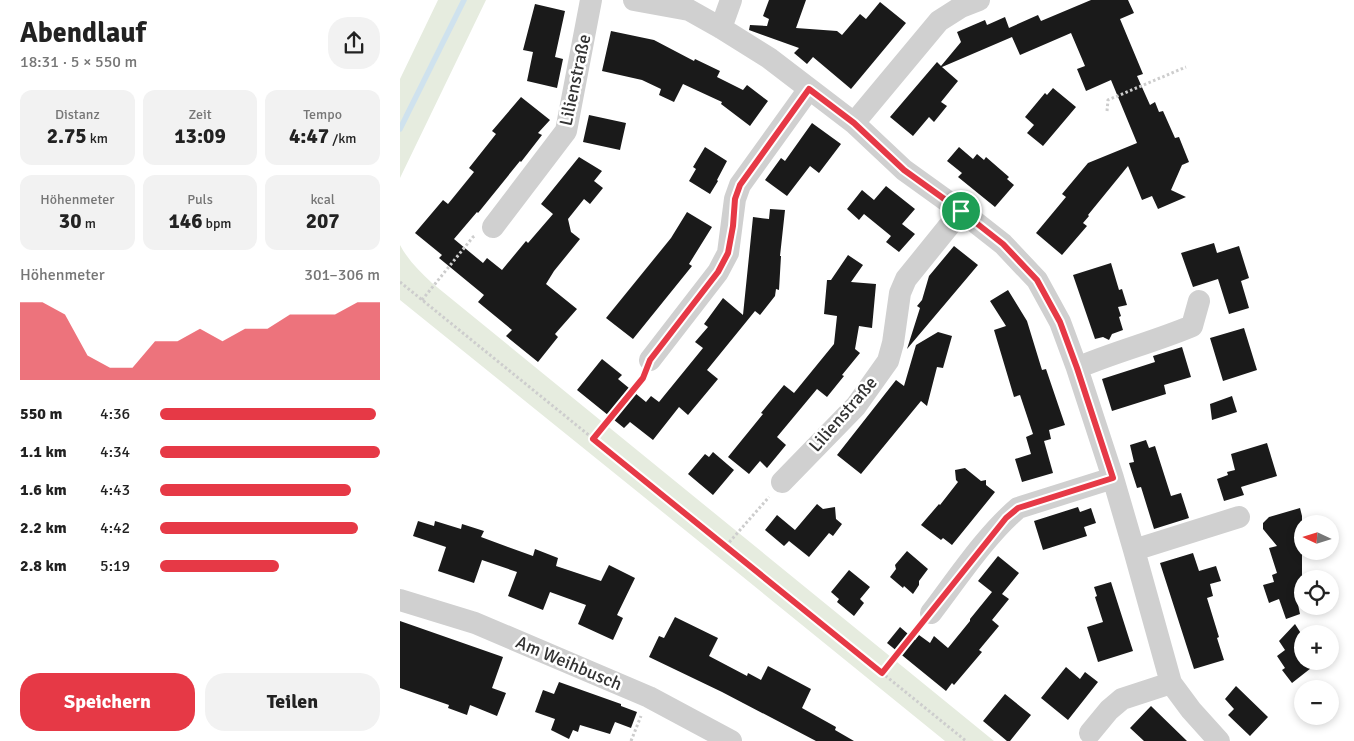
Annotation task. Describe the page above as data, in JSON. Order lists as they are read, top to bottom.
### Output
{
  "streets": {
    "street": ["Lilienstraße", "Am Weihbusch"]
  },
  "north": "left",
  "page": {
    "heading": ["Abendlauf", "18:31 · 5 × 550 m"],
    "stats": [
      ["Distanz", "2.75 km"],
      ["Zeit", "13:09"],
      ["Tempo", "4:47 /km"],
      ["Höhenmeter", "30 m"],
      ["Puls", "146 bpm"],
      ["kcal", "207"]
    ],
    "chart": ["Höhenmeter", "301–306 m"],
    "list": [
      {
        "name": "550 m",
        "note": "4:36"
      },
      {
        "name": "1.1 km",
        "note": "4:34"
      },
      {
        "name": "1.6 km",
        "note": "4:43"
      },
      {
        "name": "2.2 km",
        "note": "4:42"
      },
      {
        "name": "2.8 km",
        "note": "5:19"
      }
    ],
    "map_buttons": ["+", "−"],
    "buttons": ["Speichern", "Teilen"]
  }
}
